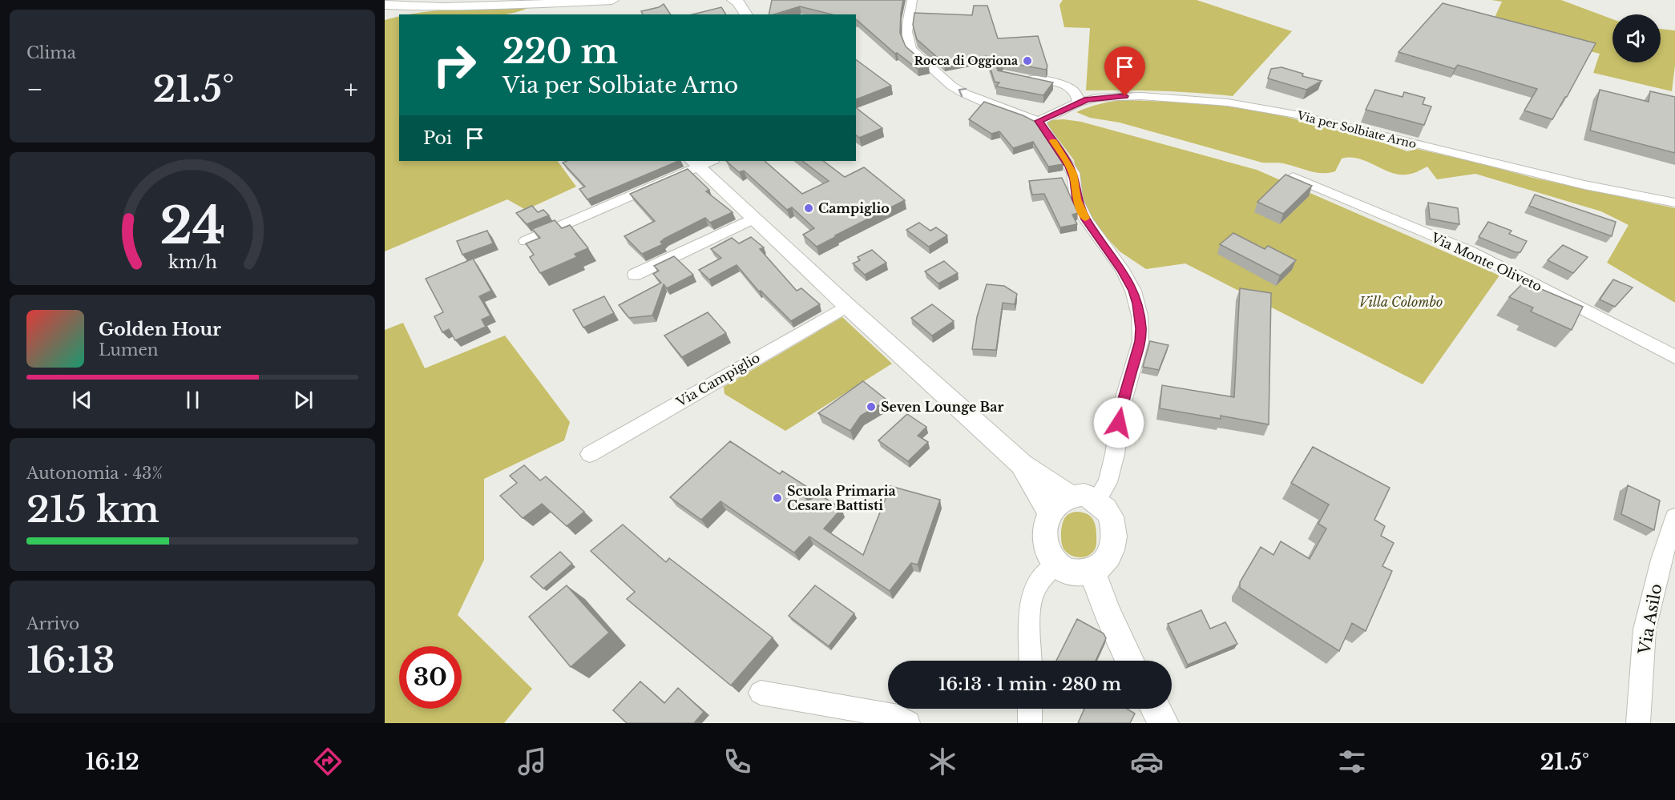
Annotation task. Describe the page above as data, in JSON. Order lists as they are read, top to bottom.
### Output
{
  "streets": {
    "street": [
      "Via per Solbiate Arno",
      "Via Monte Oliveto",
      "Via Campiglio",
      "Via Asilo"
    ]
  },
  "parks": ["Villa Colombo"],
  "places": [
    "Rocca di Oggiona",
    "Campiglio",
    "Seven Lounge Bar",
    "Scuola Primaria Cesare Battisti"
  ],
  "page": {
    "tile": [
      "Clima",
      ["Autonomia · 43%", "215 km"],
      ["Arrivo", "16:13"]
    ],
    "turn": ["220 m", "Via per Solbiate Arno"],
    "heat": ["−", "21.5°", "+"],
    "then": "Poi",
    "song": ["Golden Hour", "Lumen"],
    "limit": "30",
    "trip": "16:13 · 1 min · 280 m",
    "tabs": ["16:12", "21.5°"],
    "gauge": ["24", "km/h"]
  }
}
